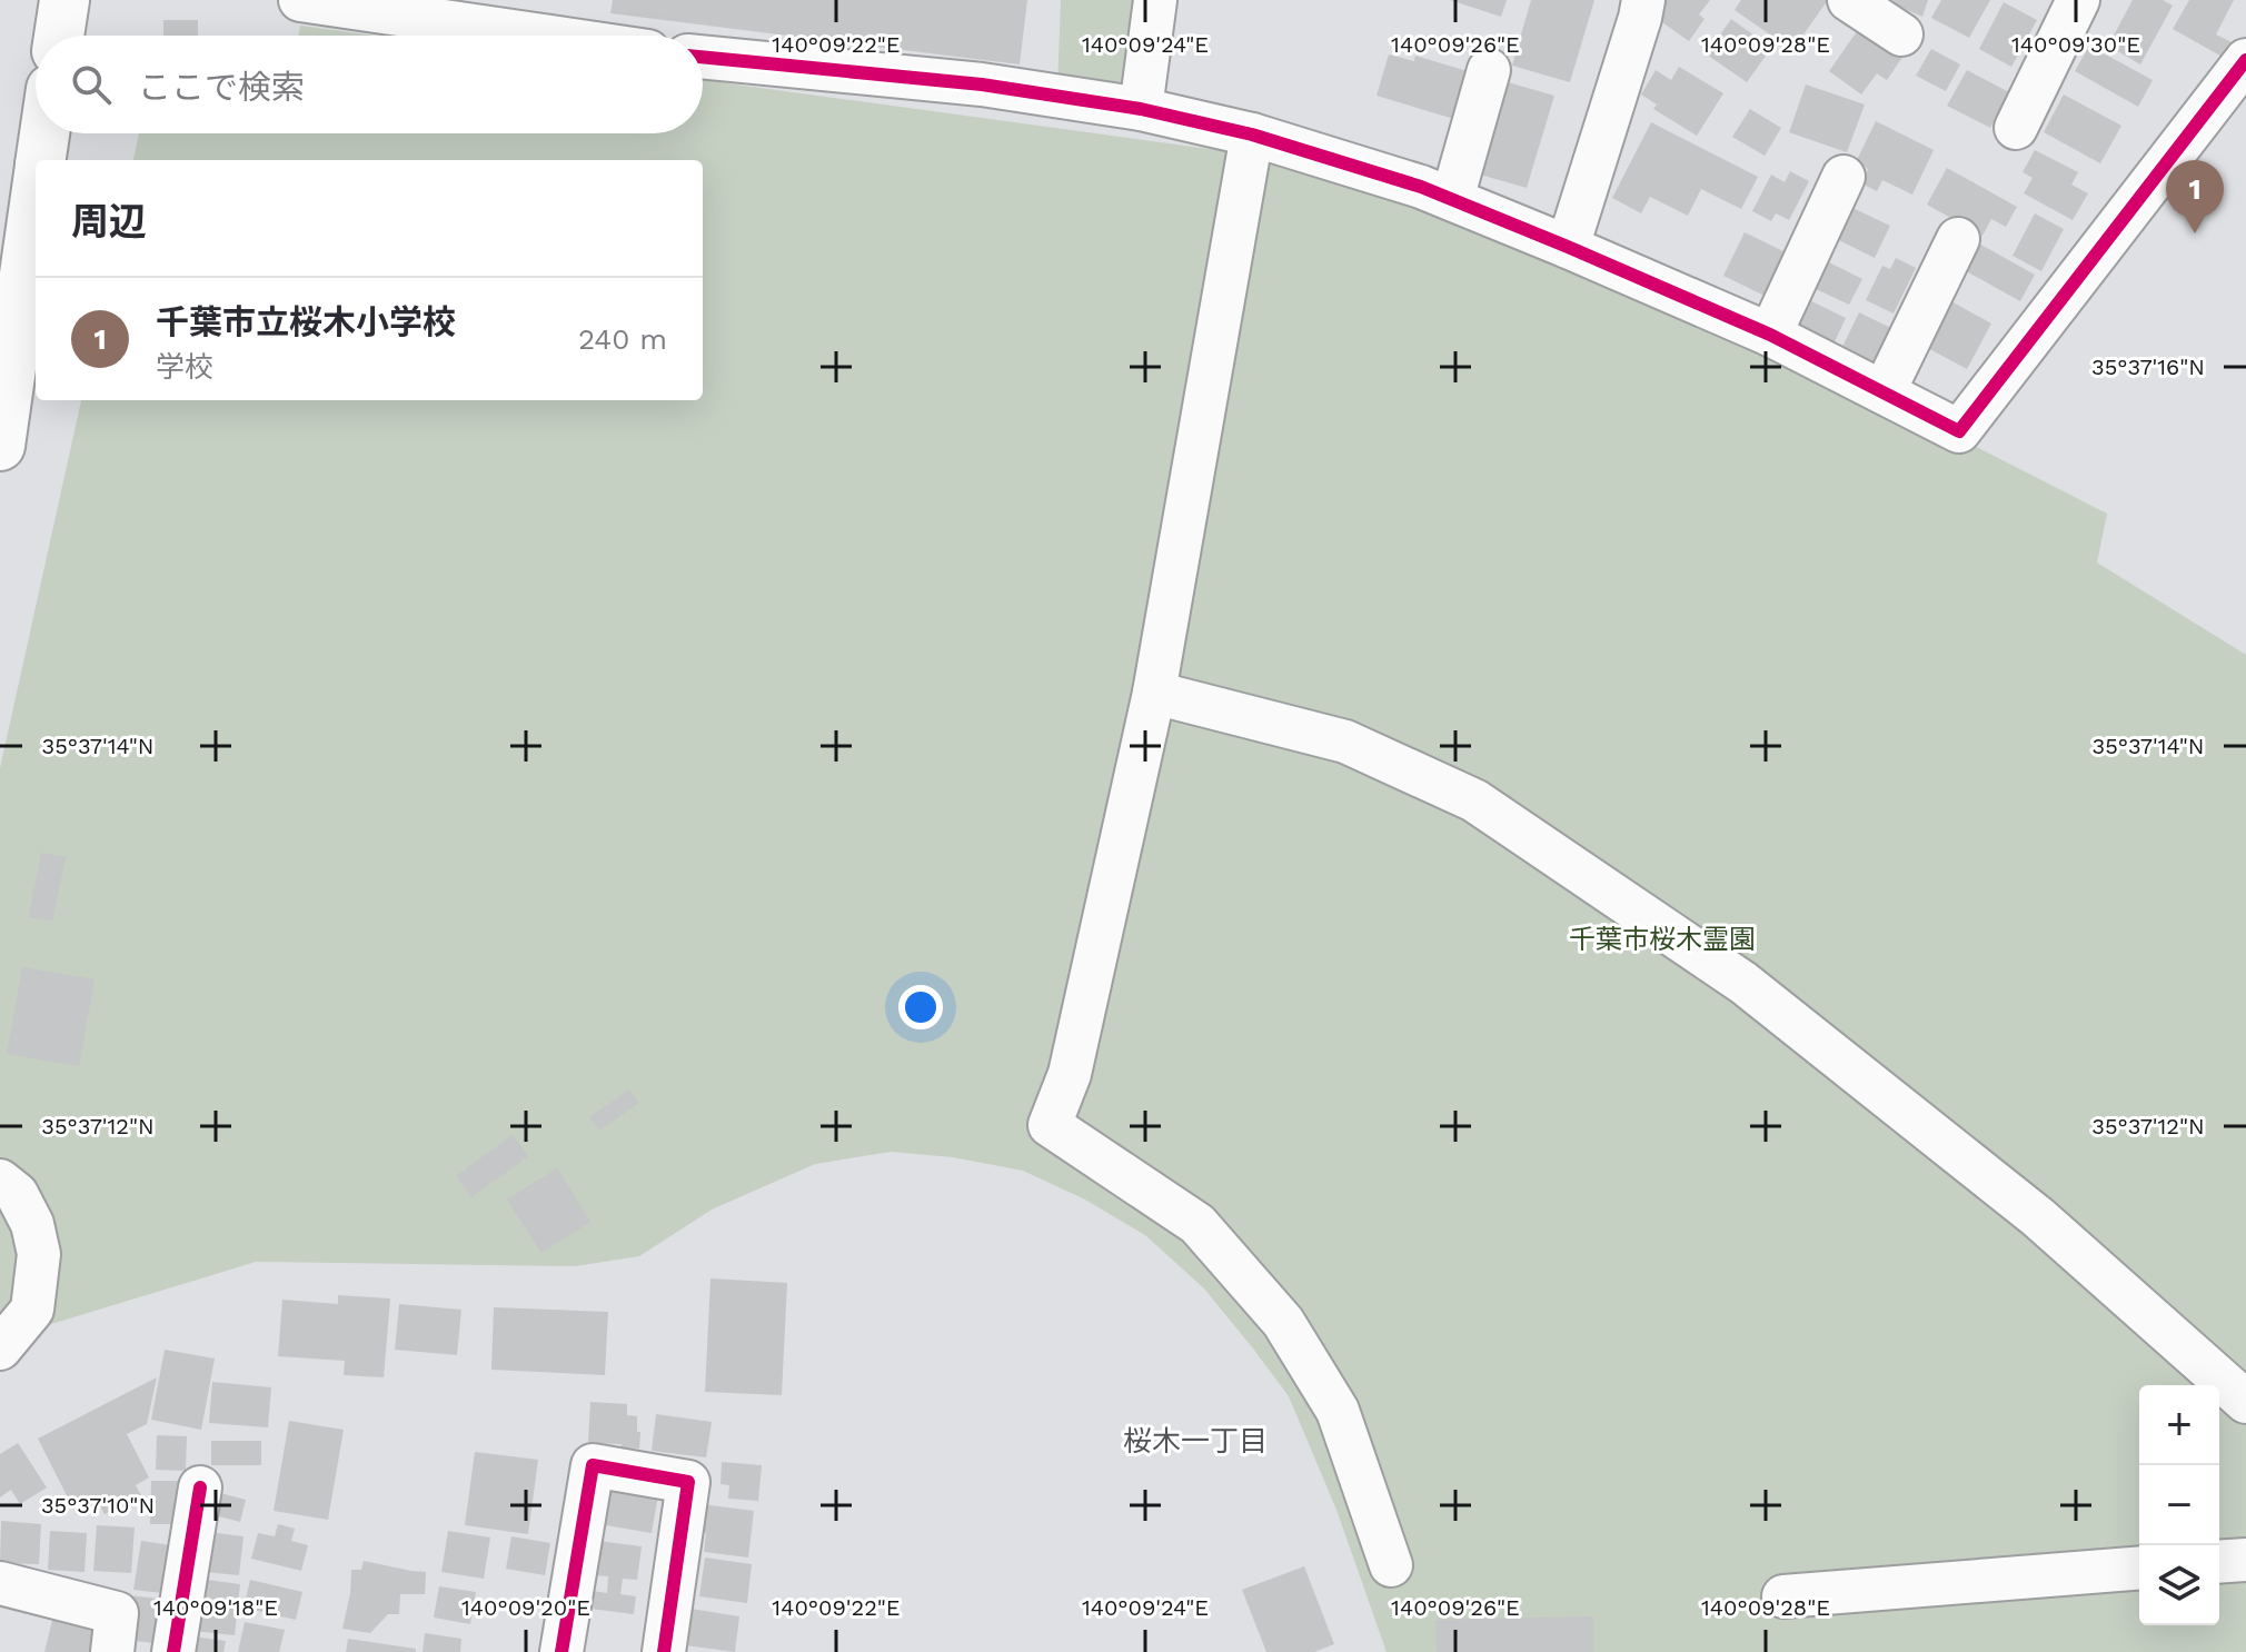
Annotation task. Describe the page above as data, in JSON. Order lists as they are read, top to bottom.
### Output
{
  "districts": ["桜木一丁目"],
  "parks": ["千葉市桜木霊園"],
  "page": {
    "search": "ここで検索",
    "pins": "1",
    "heading": "周辺",
    "list": [
      {
        "mark": "1",
        "name": "千葉市立桜木小学校",
        "note": "学校",
        "value": "240 m"
      }
    ],
    "map_buttons": ["+", "−"]
  },
  "coordinates": [
    "140°09'22\"E",
    "140°09'24\"E",
    "140°09'26\"E",
    "140°09'28\"E",
    "140°09'30\"E",
    "35°37'16\"N",
    "35°37'14\"N",
    "35°37'12\"N",
    "35°37'10\"N",
    "140°09'18\"E",
    "140°09'20\"E"
  ]
}
